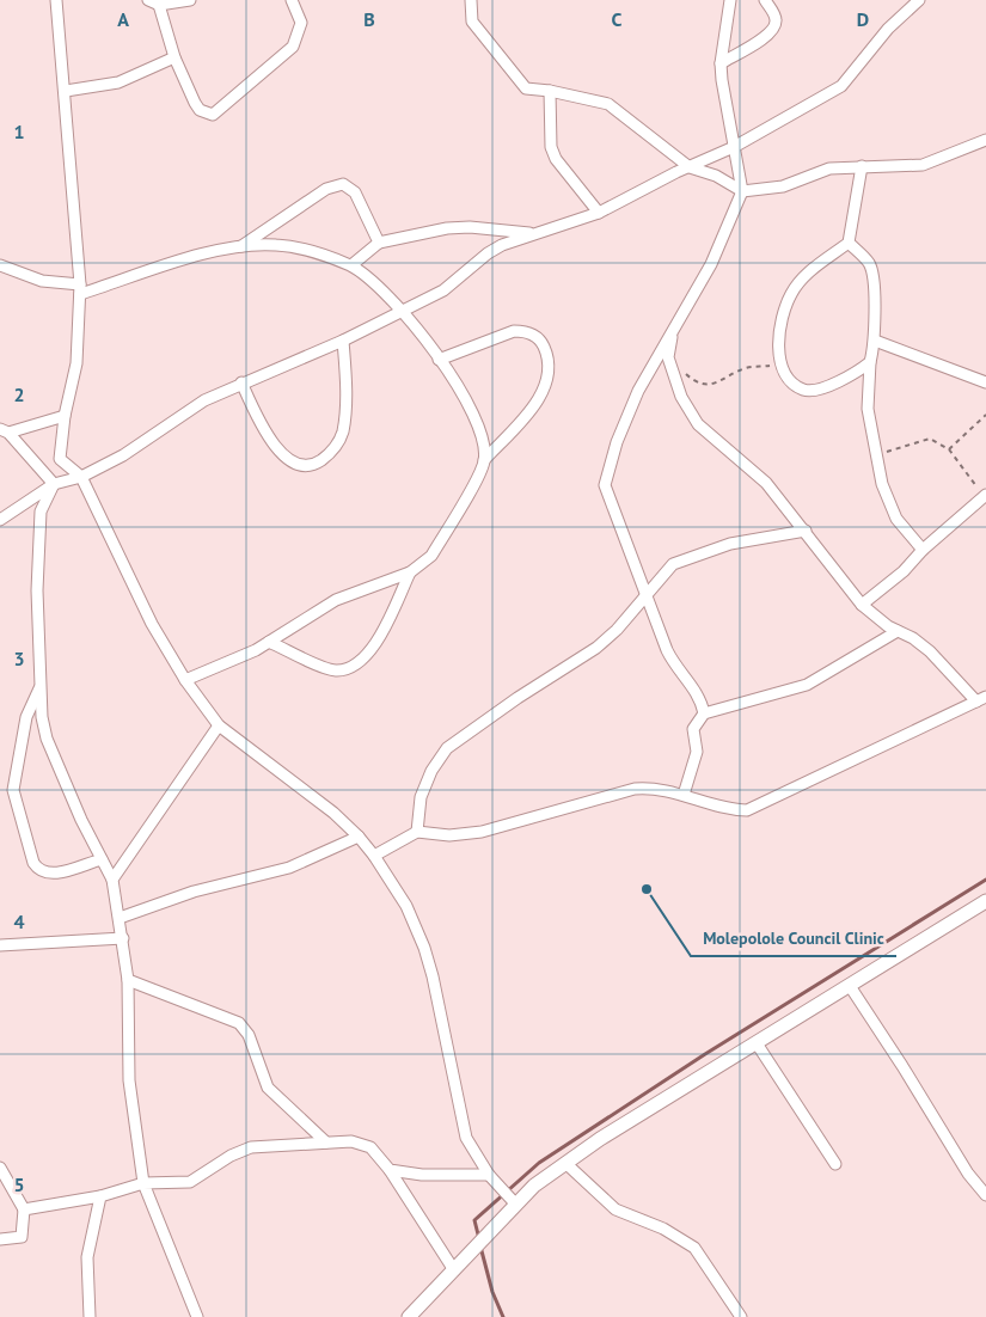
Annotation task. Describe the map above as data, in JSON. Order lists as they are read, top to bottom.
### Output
{
  "places": ["Molepolole Council Clinic"],
  "grid": {
    "columns": [
      "A",
      "B",
      "C",
      "D"
    ],
    "rows": [
      "1",
      "2",
      "3",
      "4",
      "5"
    ]
  }
}
